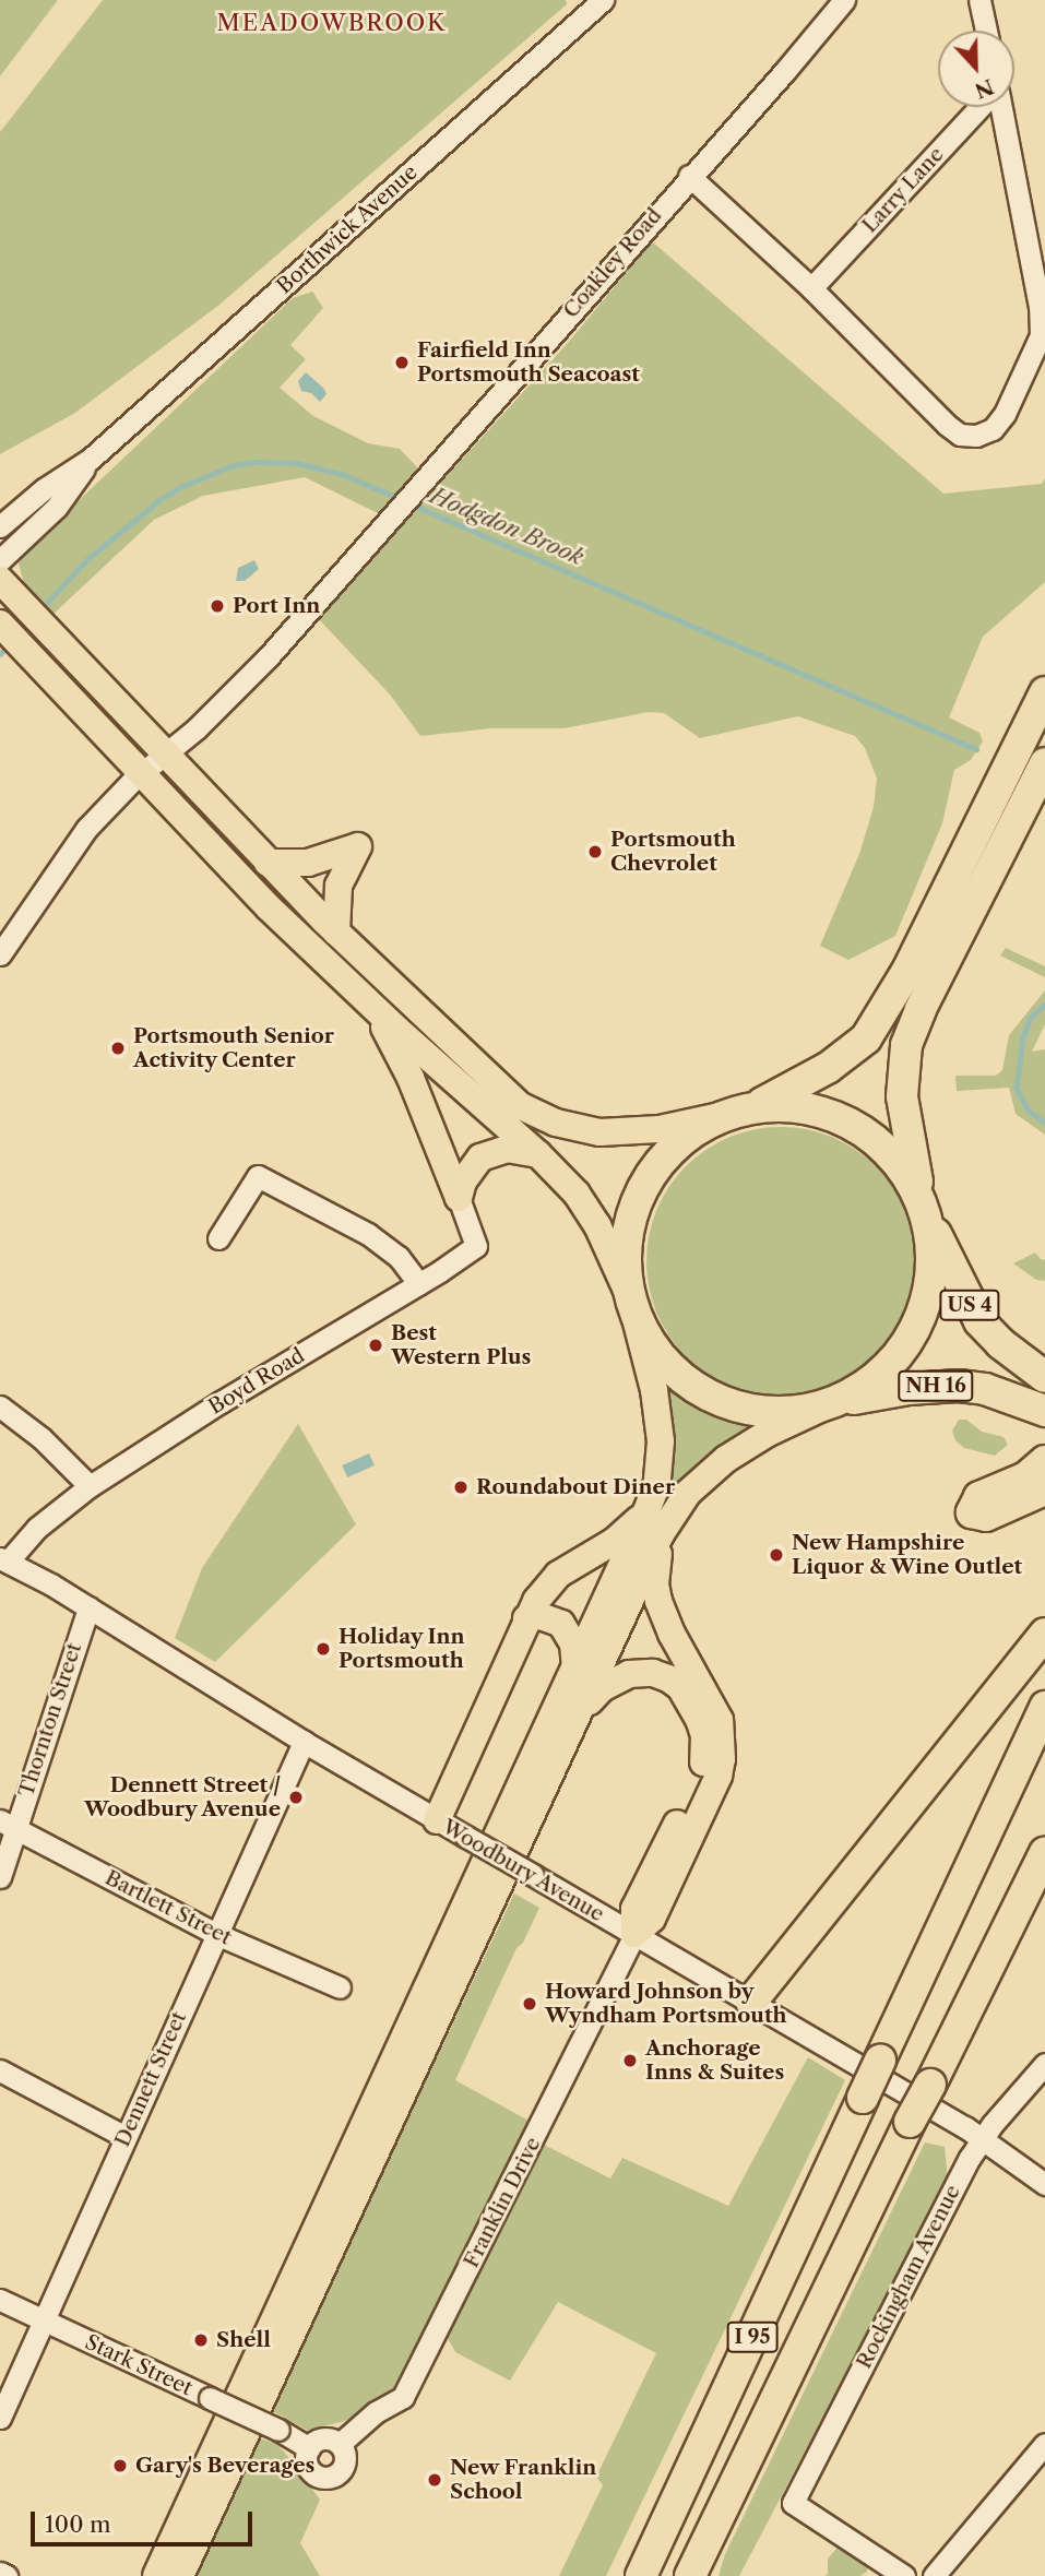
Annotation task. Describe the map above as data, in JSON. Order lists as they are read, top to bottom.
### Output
{
  "streets": {
    "highway": ["US 4", "NH 16", "I 95"],
    "street": [
      "Larry Lane",
      "Borthwick Avenue",
      "Coakley Road",
      "Boyd Road",
      "Thornton Street",
      "Woodbury Avenue",
      "Bartlett Street",
      "Dennett Street",
      "Franklin Drive",
      "Rockingham Avenue",
      "Stark Street"
    ]
  },
  "crossings": [
    ["Boyd Road", "Woodbury Avenue"],
    ["Thornton Street", "Woodbury Avenue"],
    ["Thornton Street", "Bartlett Street"],
    ["Woodbury Avenue", "Dennett Street"],
    ["Woodbury Avenue", "Franklin Drive"],
    ["Woodbury Avenue", "Rockingham Avenue"],
    ["Bartlett Street", "Dennett Street"],
    ["Dennett Street", "Stark Street"],
    ["Franklin Drive", "Stark Street"]
  ],
  "districts": ["MEADOWBROOK"],
  "water": ["Hodgdon Brook"],
  "places": [
    "Fairfield Inn Portsmouth Seacoast",
    "Port Inn",
    "Portsmouth Chevrolet",
    "Portsmouth Senior Activity Center",
    "Best Western Plus",
    "Roundabout Diner",
    "New Hampshire Liquor & Wine Outlet",
    "Holiday Inn Portsmouth",
    "Dennett Street / Woodbury Avenue",
    "Howard Johnson by Wyndham Portsmouth",
    "Anchorage Inns & Suites",
    "Shell",
    "Gary's Beverages",
    "New Franklin School"
  ],
  "scale_bar": "100 m",
  "north": "bottom"
}
